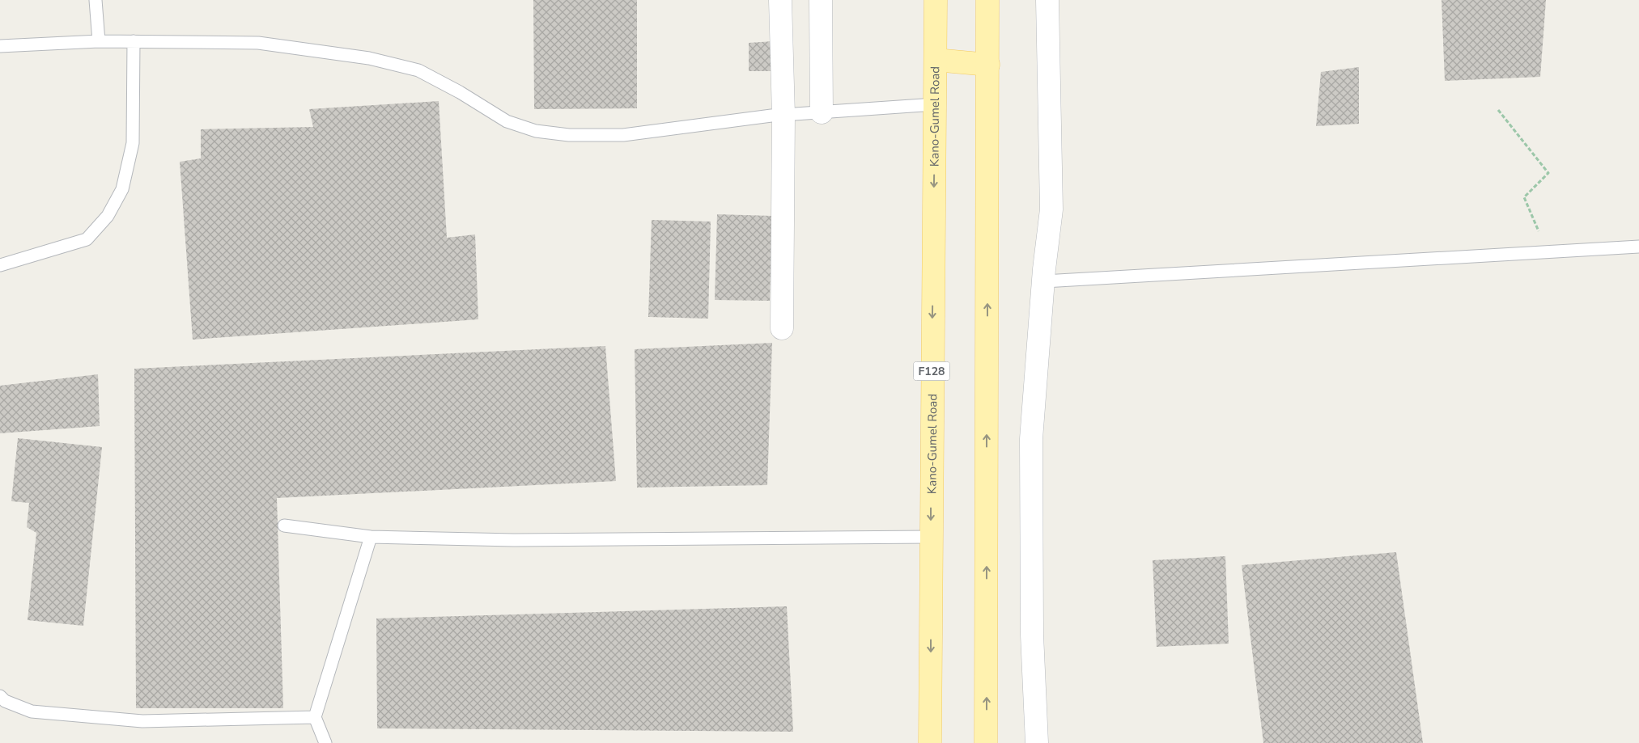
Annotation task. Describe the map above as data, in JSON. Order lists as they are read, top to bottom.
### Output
{
  "streets": {
    "main road": ["Kano-Gumel Road", "F128"]
  }
}
